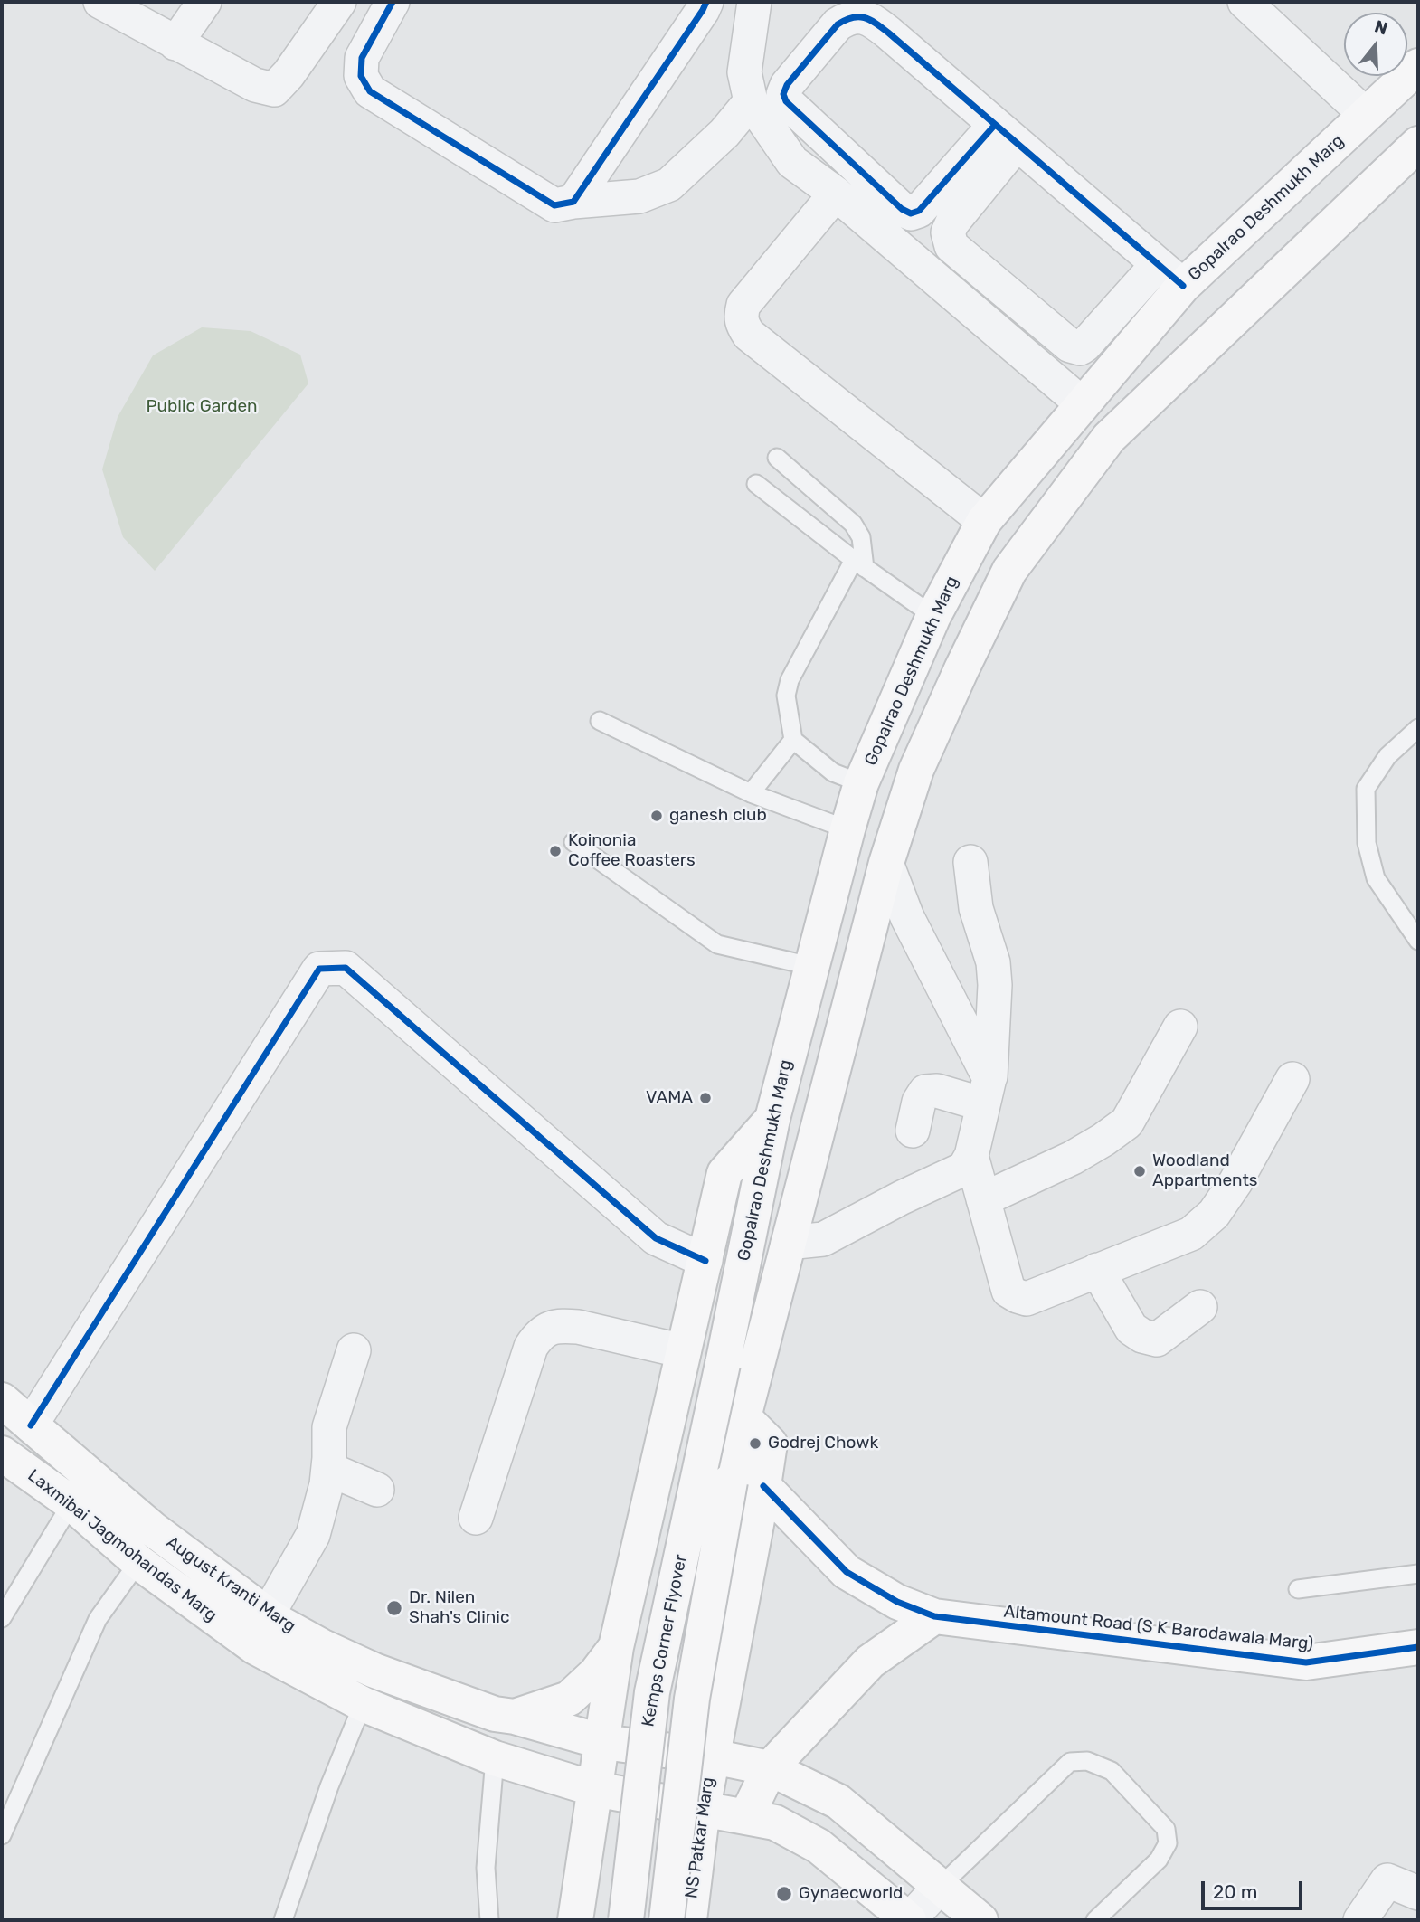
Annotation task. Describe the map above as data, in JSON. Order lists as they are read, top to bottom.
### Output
{
  "streets": {
    "main road": [
      "Gopalrao Deshmukh Marg",
      "Laxmibai Jagmohandas Marg",
      "August Kranti Marg",
      "Altamount Road (S K Barodawala Marg)",
      "Kemps Corner Flyover",
      "NS Patkar Marg"
    ]
  },
  "crossings": [
    ["Gopalrao Deshmukh Marg", "Kemps Corner Flyover"],
    ["Laxmibai Jagmohandas Marg", "NS Patkar Marg"],
    ["August Kranti Marg", "NS Patkar Marg"],
    ["Altamount Road (S K Barodawala Marg)", "Kemps Corner Flyover"],
    ["Altamount Road (S K Barodawala Marg)", "NS Patkar Marg"],
    ["Kemps Corner Flyover", "NS Patkar Marg"]
  ],
  "parks": ["Public Garden"],
  "places": [
    "ganesh club",
    "Koinonia Coffee Roasters",
    "VAMA",
    "Woodland Appartments",
    "Godrej Chowk",
    "Dr. Nilen Shah's Clinic",
    "Gynaecworld"
  ],
  "scale_bar": "20 m",
  "north": "top"
}
